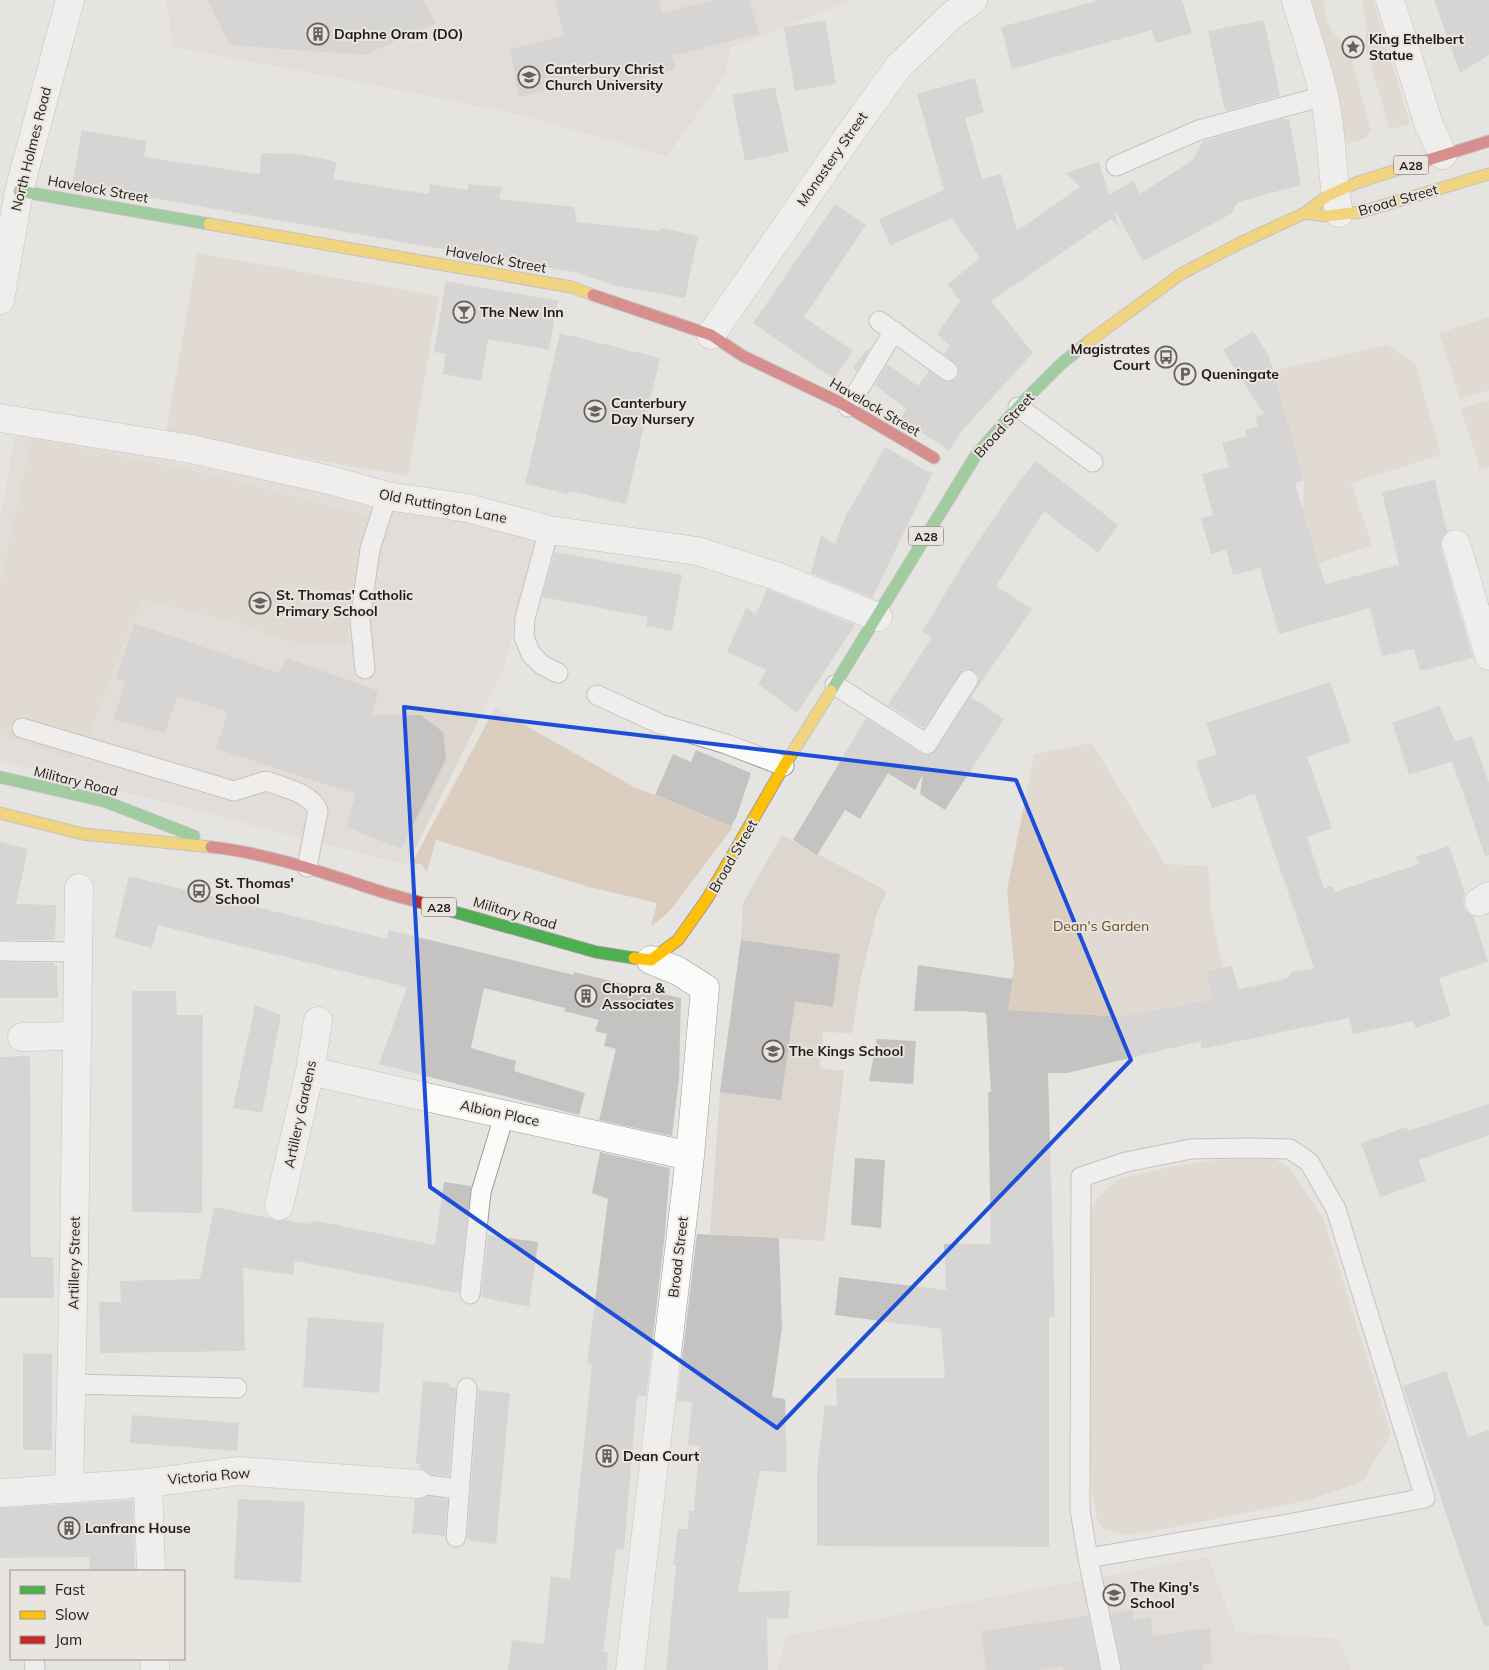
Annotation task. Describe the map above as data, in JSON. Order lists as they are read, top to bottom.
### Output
{
  "streets": {
    "main road": [
      "A28",
      "Havelock Street",
      "Broad Street",
      "Military Road"
    ],
    "street": [
      "North Holmes Road",
      "Monastery Street",
      "Old Ruttington Lane",
      "Albion Place",
      "Artillery Gardens",
      "Artillery Street",
      "Victoria Row"
    ]
  },
  "crossings": [
    ["North Holmes Road", "Havelock Street"],
    ["Monastery Street", "Havelock Street"],
    ["Broad Street", "Old Ruttington Lane"],
    ["Broad Street", "Military Road"],
    ["Broad Street", "Albion Place"],
    ["Albion Place", "Artillery Gardens"],
    ["Artillery Street", "Victoria Row"]
  ],
  "parks": ["Dean's Garden"],
  "places": {
    "building": [
      "Daphne Oram (DO)",
      "Chopra & Associates",
      "Dean Court",
      "Lanfranc House"
    ],
    "place": ["King Ethelbert Statue"],
    "school or university": [
      "Canterbury Christ Church University",
      "Canterbury Day Nursery",
      "St. Thomas' Catholic Primary School",
      "The Kings School",
      "The King's School"
    ],
    "bar": ["The New Inn"],
    "bus stop": ["Magistrates Court", "St. Thomas' School"],
    "parking": ["Queningate"]
  },
  "legend": ["Fast", "Slow", "Jam"]
}
